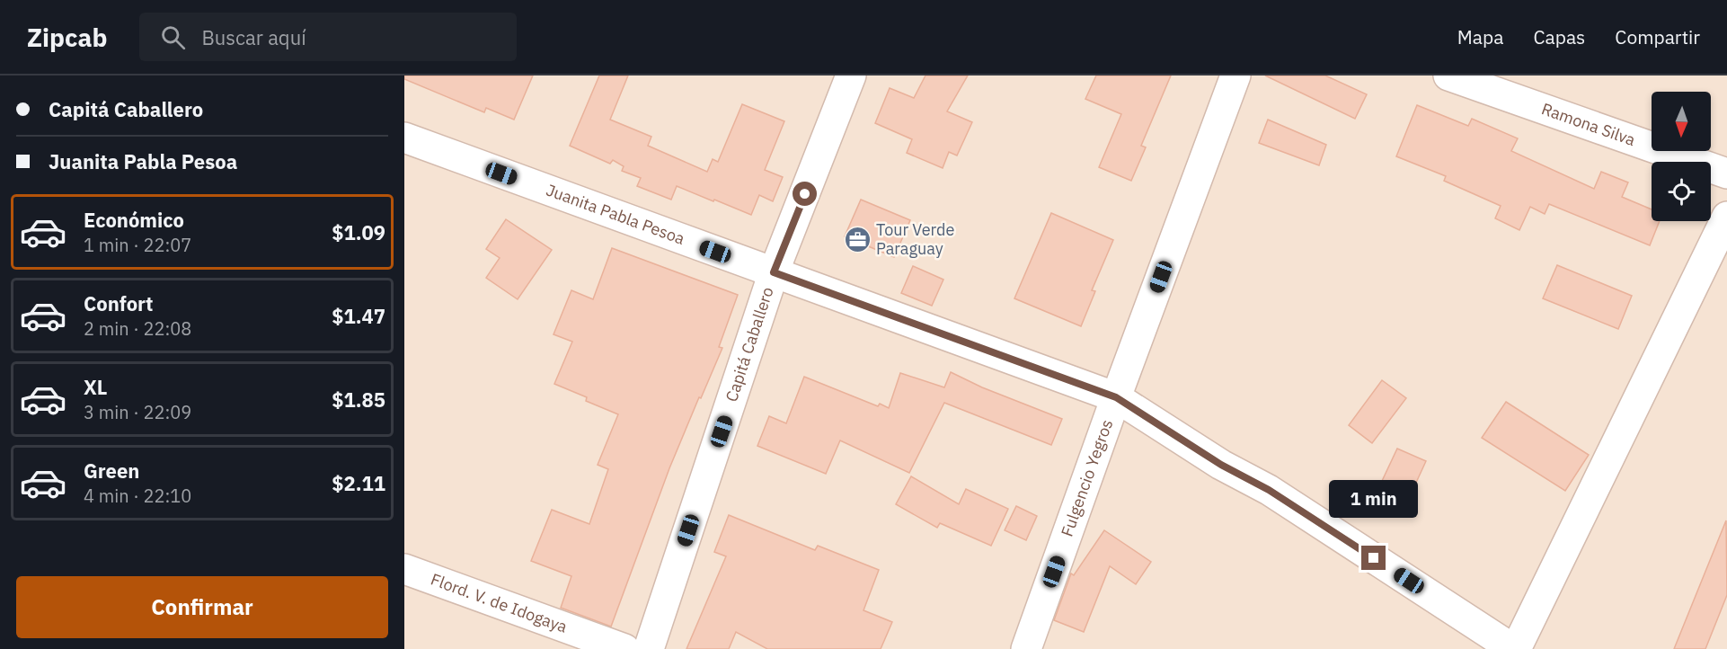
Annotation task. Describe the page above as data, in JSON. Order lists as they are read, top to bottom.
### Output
{
  "streets": {
    "street": [
      "Ramona Silva",
      "Juanita Pabla Pesoa",
      "Capitá Caballero",
      "Fulgencio Yegros",
      "Flord. V. de Idogaya"
    ]
  },
  "crossings": [
    ["Juanita Pabla Pesoa", "Capitá Caballero"],
    ["Juanita Pabla Pesoa", "Fulgencio Yegros"]
  ],
  "places": {
    "office": ["Tour Verde Paraguay"]
  },
  "north": "bottom",
  "page": {
    "header": "Zipcab",
    "search": "Buscar aquí",
    "nav": ["Mapa", "Capas", "Compartir"],
    "banner": ["Capitá Caballero", "Juanita Pabla Pesoa"],
    "list": [
      {
        "name": "Económico",
        "note": "1 min · 22:07",
        "value": "$1.09"
      },
      {
        "name": "Confort",
        "note": "2 min · 22:08",
        "value": "$1.47"
      },
      {
        "name": "XL",
        "note": "3 min · 22:09",
        "value": "$1.85"
      },
      {
        "name": "Green",
        "note": "4 min · 22:10",
        "value": "$2.11"
      }
    ],
    "bubble": "1 min",
    "buttons": "Confirmar"
  }
}
